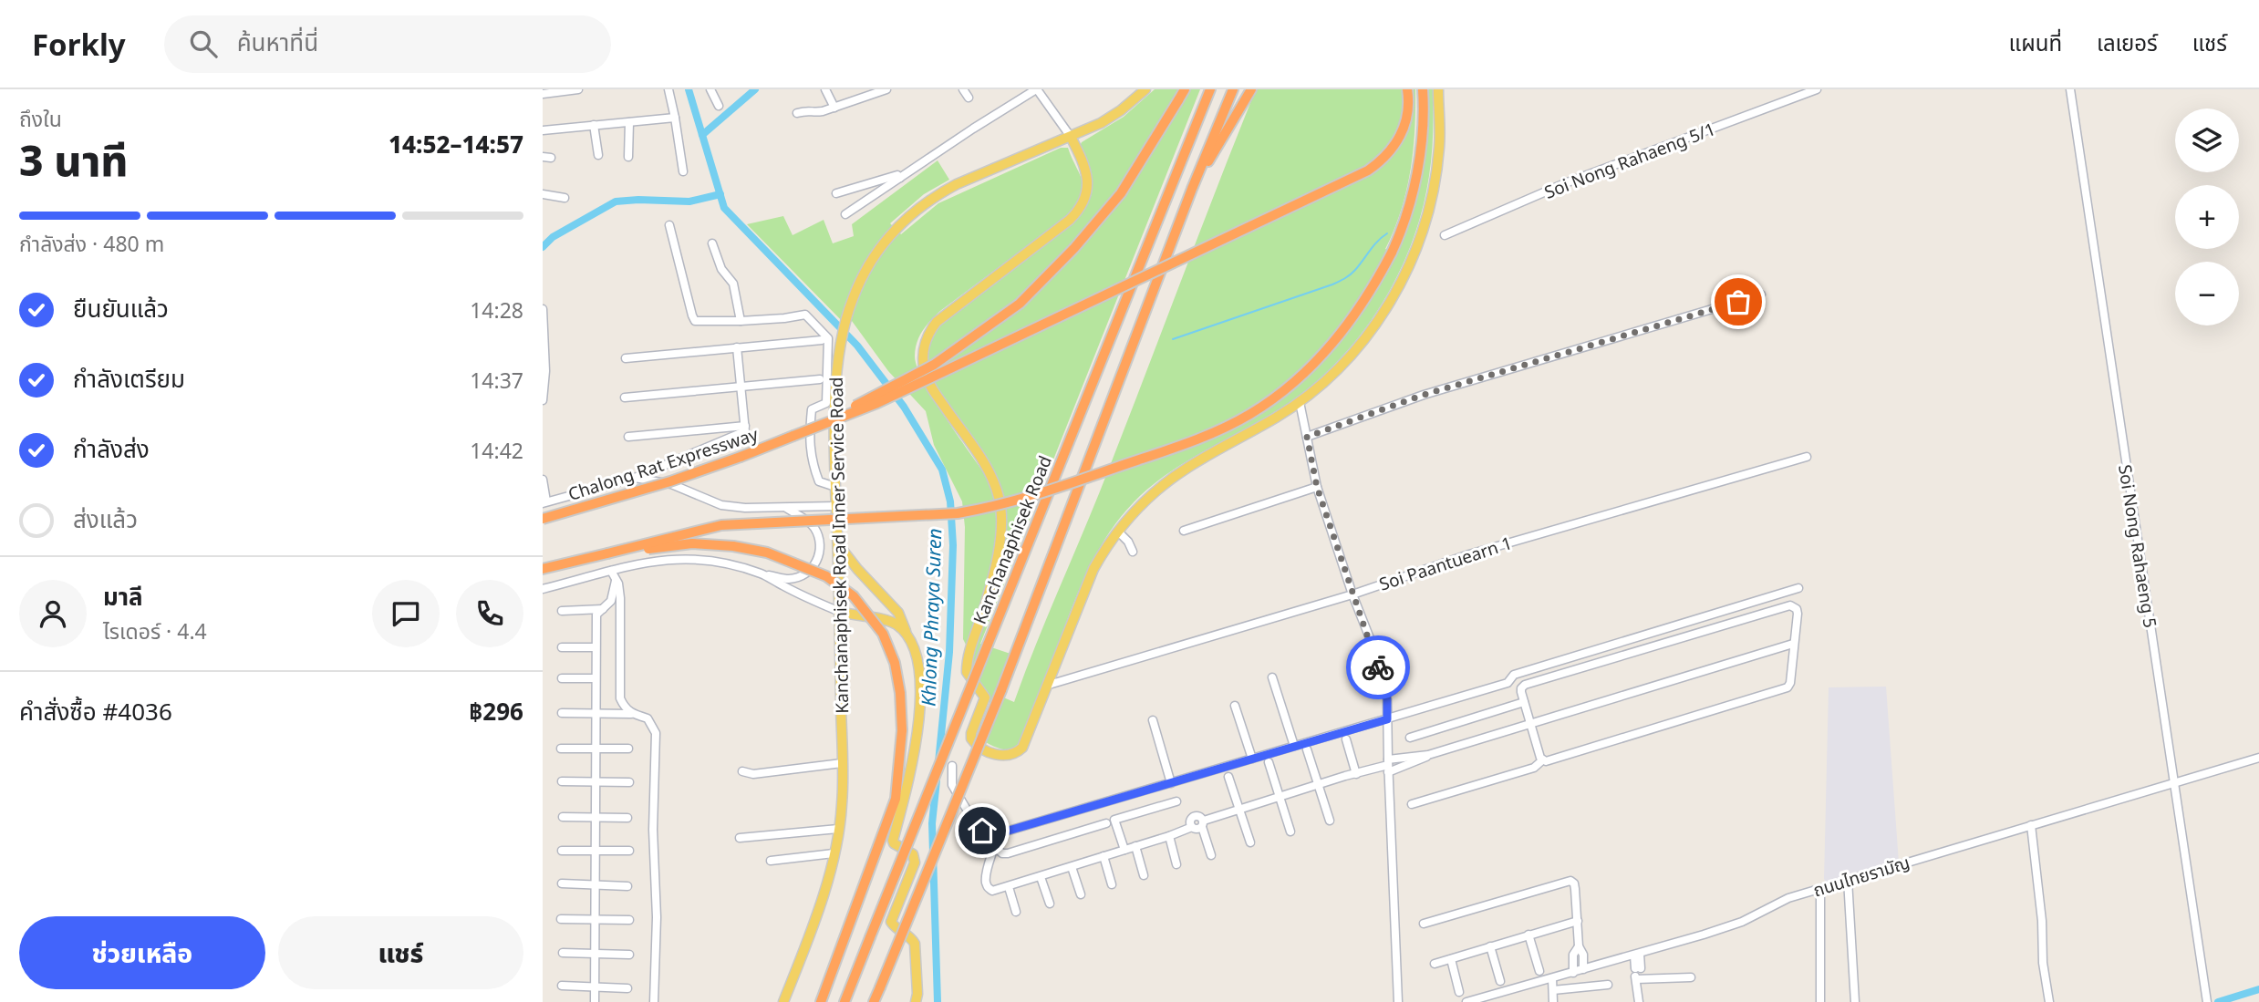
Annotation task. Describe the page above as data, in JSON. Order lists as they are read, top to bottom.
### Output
{
  "streets": {
    "highway": ["Chalong Rat Expressway", "Kanchanaphisek Road"],
    "main road": ["Kanchanaphisek Road Inner Service Road"],
    "street": [
      "Soi Nong Rahaeng 5/1",
      "Soi Nong Rahaeng 5",
      "Soi Paantuearn 1",
      "ถนนไทยรามัญ"
    ]
  },
  "crossings": [
    ["Soi Nong Rahaeng 5", "ถนนไทยรามัญ"]
  ],
  "water": ["Khlong Phraya Suren"],
  "page": {
    "header": "Forkly",
    "search": "ค้นหาที่นี่",
    "nav": ["แผนที่", "เลเยอร์", "แชร์"],
    "heading": ["3 นาที", "ถึงใน", "14:52–14:57"],
    "panel": [
      "มาลี",
      "ไรเดอร์ · 4.4",
      "คำสั่งซื้อ #4036",
      "฿296"
    ],
    "map_buttons": ["+", "−"],
    "bar": "กำลังส่ง · 480 m",
    "list": [
      ["ยืนยันแล้ว", "14:28"],
      ["กำลังเตรียม", "14:37"],
      ["กำลังส่ง", "14:42"],
      "ส่งแล้ว"
    ],
    "buttons": ["ช่วยเหลือ", "แชร์"]
  }
}
